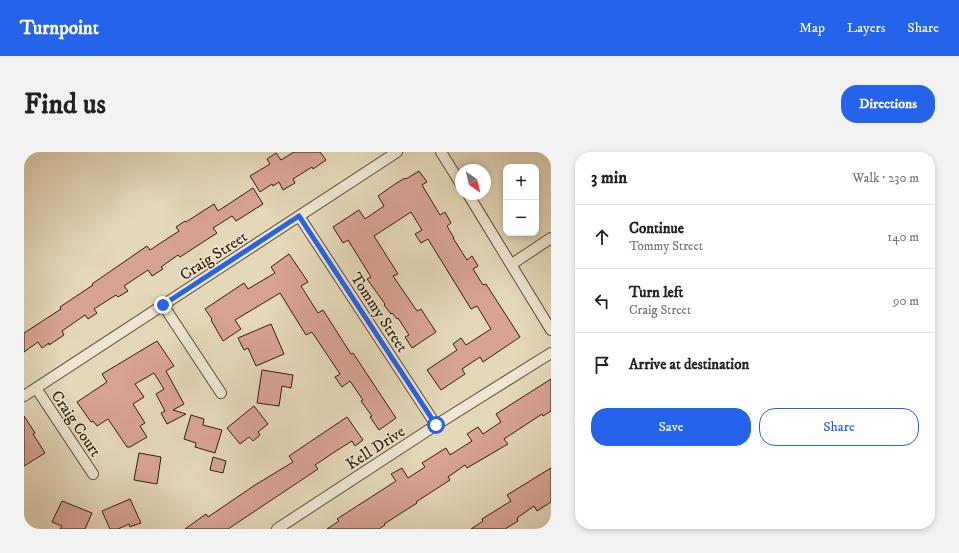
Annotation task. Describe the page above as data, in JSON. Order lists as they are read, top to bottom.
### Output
{
  "streets": {
    "street": [
      "Craig Street",
      "Tommy Street",
      "Craig Court",
      "Kell Drive"
    ]
  },
  "crossings": [
    ["Craig Street", "Tommy Street"],
    ["Craig Street", "Craig Court"],
    ["Tommy Street", "Kell Drive"]
  ],
  "north": "bottom right",
  "page": {
    "header": "Turnpoint",
    "nav": ["Map", "Layers", "Share"],
    "buttons": [
      "Directions",
      ["Save", "Share"]
    ],
    "title": "Find us",
    "heading": ["3 min", "Walk · 230 m"],
    "map_buttons": ["+", "−"],
    "list": [
      ["Continue", "Tommy Street", "140 m"],
      ["Turn left", "Craig Street", "90 m"],
      "Arrive at destination"
    ]
  }
}
